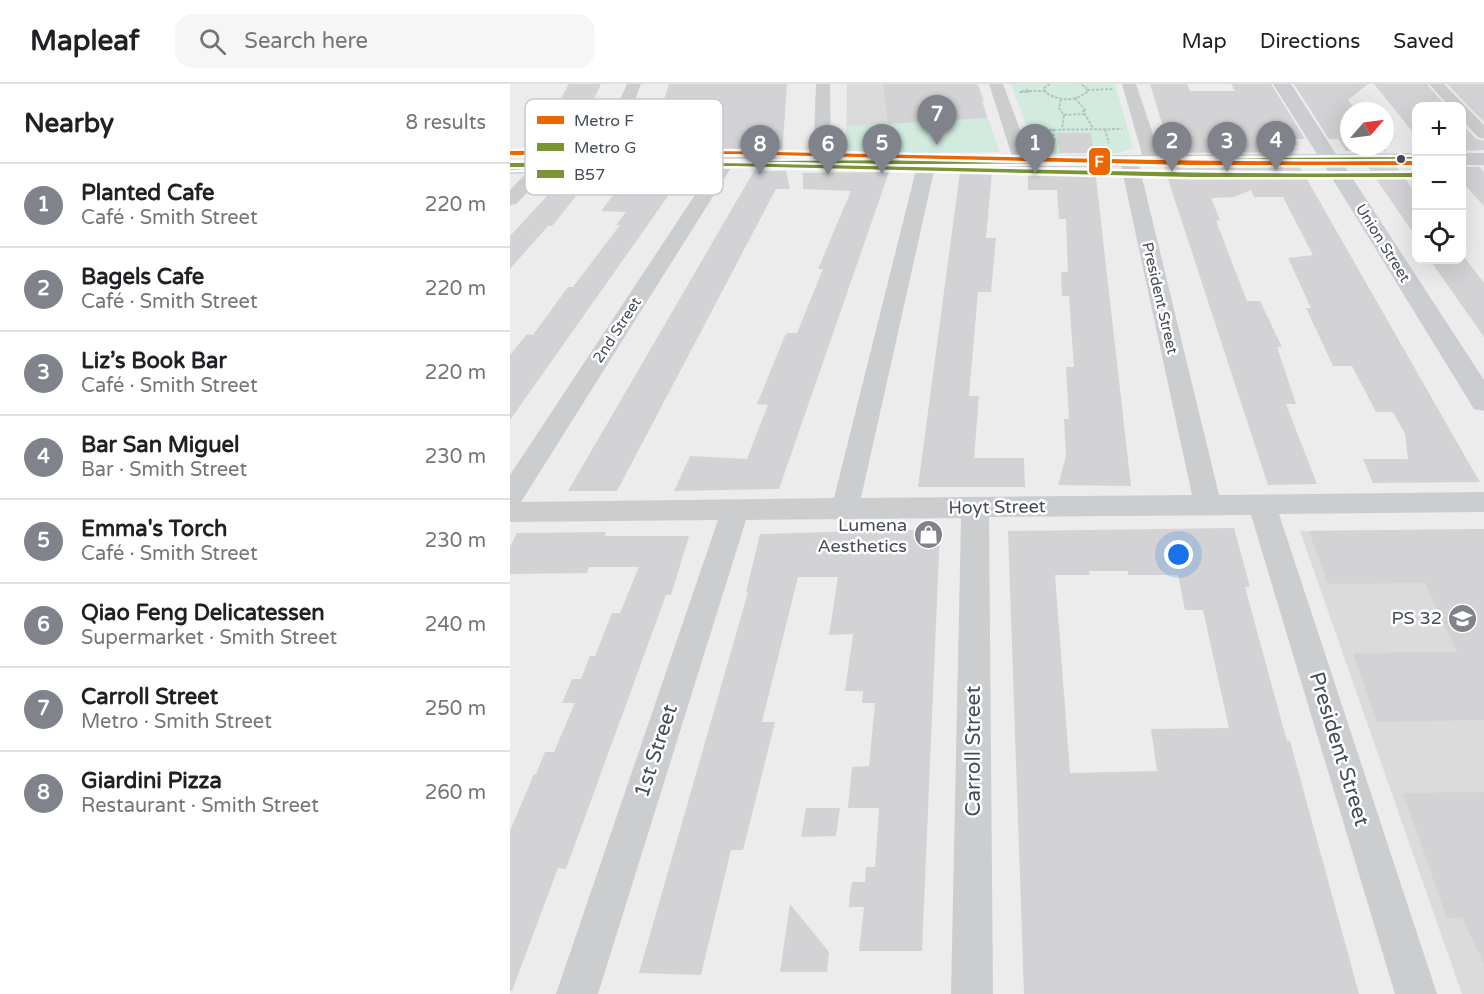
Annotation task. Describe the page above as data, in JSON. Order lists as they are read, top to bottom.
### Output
{
  "streets": {
    "street": [
      "Union Street",
      "President Street",
      "2nd Street",
      "Hoyt Street",
      "1st Street",
      "Carroll Street"
    ]
  },
  "crossings": [
    ["President Street", "Hoyt Street"],
    ["Hoyt Street", "1st Street"],
    ["Hoyt Street", "Carroll Street"]
  ],
  "places": {
    "shop": ["Lumena Aesthetics"],
    "school or university": ["PS 32"]
  },
  "lines": ["metro line F", "transit line B57", "metro line G"],
  "legend": ["Metro F", "Metro G", "B57"],
  "north": "top right",
  "page": {
    "header": "Mapleaf",
    "search": "Search here",
    "nav": ["Map", "Directions", "Saved"],
    "heading": ["Nearby", "8 results"],
    "pins": [
      "7",
      "4",
      "2",
      "3",
      "1",
      "5",
      "6",
      "8"
    ],
    "map_buttons": ["+", "−"],
    "list": [
      {
        "mark": "1",
        "name": "Planted Cafe",
        "note": "Café · Smith Street",
        "value": "220 m"
      },
      {
        "mark": "2",
        "name": "Bagels Cafe",
        "note": "Café · Smith Street",
        "value": "220 m"
      },
      {
        "mark": "3",
        "name": "Liz’s Book Bar",
        "note": "Café · Smith Street",
        "value": "220 m"
      },
      {
        "mark": "4",
        "name": "Bar San Miguel",
        "note": "Bar · Smith Street",
        "value": "230 m"
      },
      {
        "mark": "5",
        "name": "Emma's Torch",
        "note": "Café · Smith Street",
        "value": "230 m"
      },
      {
        "mark": "6",
        "name": "Qiao Feng Delicatessen",
        "note": "Supermarket · Smith Street",
        "value": "240 m"
      },
      {
        "mark": "7",
        "name": "Carroll Street",
        "note": "Metro · Smith Street",
        "value": "250 m"
      },
      {
        "mark": "8",
        "name": "Giardini Pizza",
        "note": "Restaurant · Smith Street",
        "value": "260 m"
      }
    ]
  }
}
